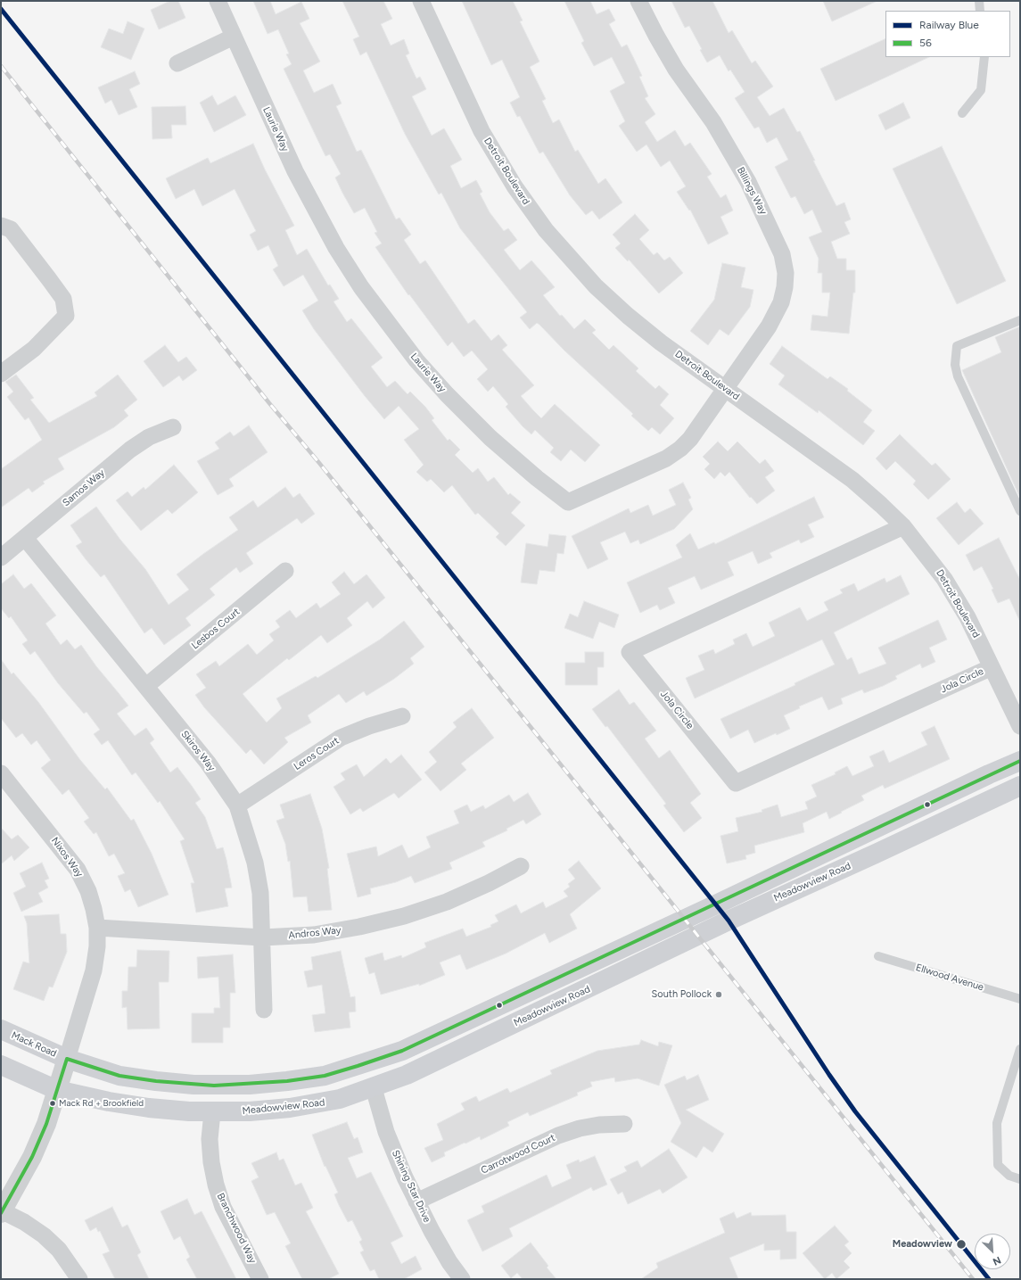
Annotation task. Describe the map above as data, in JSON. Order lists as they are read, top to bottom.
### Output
{
  "streets": {
    "main road": ["Meadowview Road", "Mack Road"],
    "street": [
      "Laurie Way",
      "Detroit Boulevard",
      "Billings Way",
      "Samos Way",
      "Lesbos Court",
      "Jola Circle",
      "Skiros Way",
      "Leros Court",
      "Nixos Way",
      "Andros Way",
      "Carrotwood Court",
      "Shining Star Drive",
      "Branchwood Way"
    ],
    "lane": ["Ellwood Avenue"]
  },
  "crossings": [
    ["Laurie Way", "Detroit Boulevard"],
    ["Laurie Way", "Billings Way"],
    ["Detroit Boulevard", "Billings Way"],
    ["Detroit Boulevard", "Jola Circle"],
    ["Samos Way", "Skiros Way"],
    ["Lesbos Court", "Skiros Way"],
    ["Skiros Way", "Leros Court"],
    ["Skiros Way", "Andros Way"],
    ["Nixos Way", "Meadowview Road"],
    ["Nixos Way", "Andros Way"],
    ["Nixos Way", "Mack Road"],
    ["Meadowview Road", "Mack Road"],
    ["Meadowview Road", "Shining Star Drive"],
    ["Meadowview Road", "Branchwood Way"],
    ["Carrotwood Court", "Shining Star Drive"]
  ],
  "places": ["South Pollock", "Mack Rd + Brookfield", "Meadowview"],
  "lines": ["rail line Blue", "transit line 56"],
  "legend": ["Railway Blue", "56"],
  "north": "bottom right"
}
